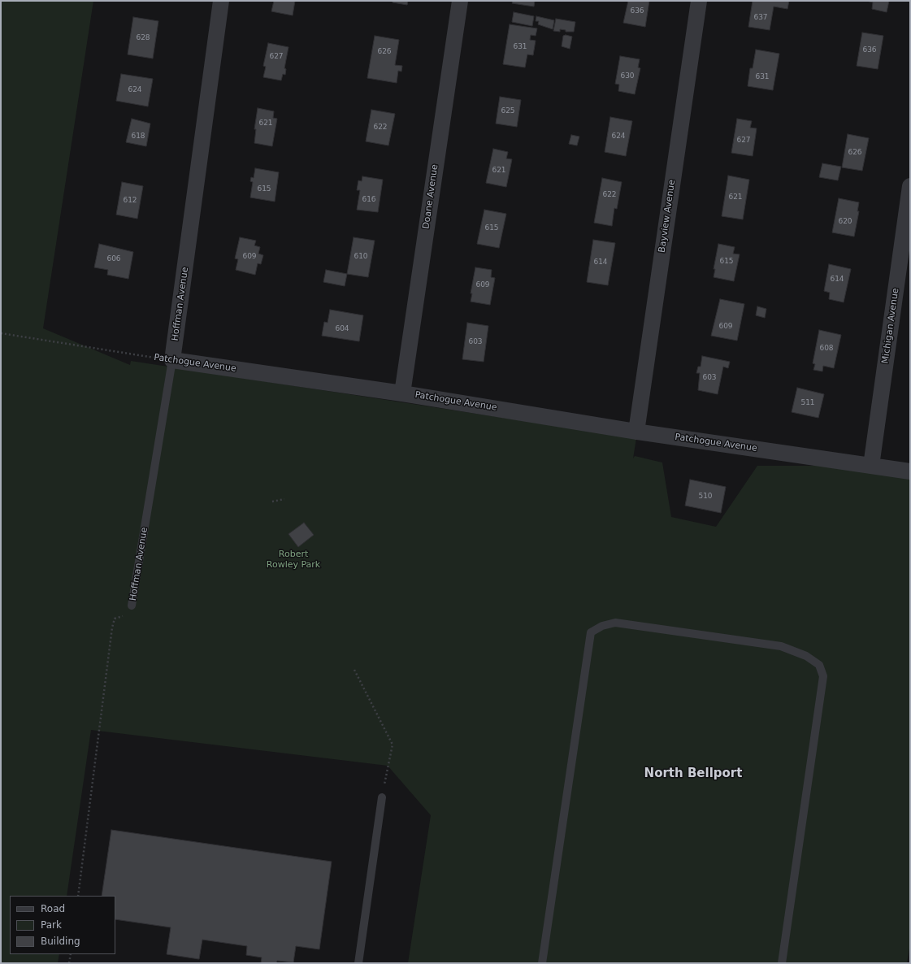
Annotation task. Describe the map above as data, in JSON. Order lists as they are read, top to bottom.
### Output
{
  "streets": {
    "street": [
      "Doane Avenue",
      "Bayview Avenue",
      "Hoffman Avenue",
      "Michigan Avenue",
      "Patchogue Avenue"
    ]
  },
  "crossings": [
    ["Doane Avenue", "Patchogue Avenue"],
    ["Bayview Avenue", "Patchogue Avenue"],
    ["Hoffman Avenue", "Patchogue Avenue"],
    ["Michigan Avenue", "Patchogue Avenue"]
  ],
  "districts": ["North Bellport"],
  "parks": ["Robert Rowley Park"],
  "house_numbers": [
    "636",
    "637",
    "628",
    "631",
    "636",
    "626",
    "627",
    "630",
    "631",
    "624",
    "625",
    "621",
    "622",
    "618",
    "624",
    "627",
    "626",
    "621",
    "615",
    "622",
    "621",
    "616",
    "612",
    "620",
    "615",
    "609",
    "610",
    "606",
    "615",
    "614",
    "614",
    "609",
    "609",
    "604",
    "603",
    "608",
    "603",
    "511",
    "510"
  ],
  "legend": ["Road", "Park", "Building"]
}
